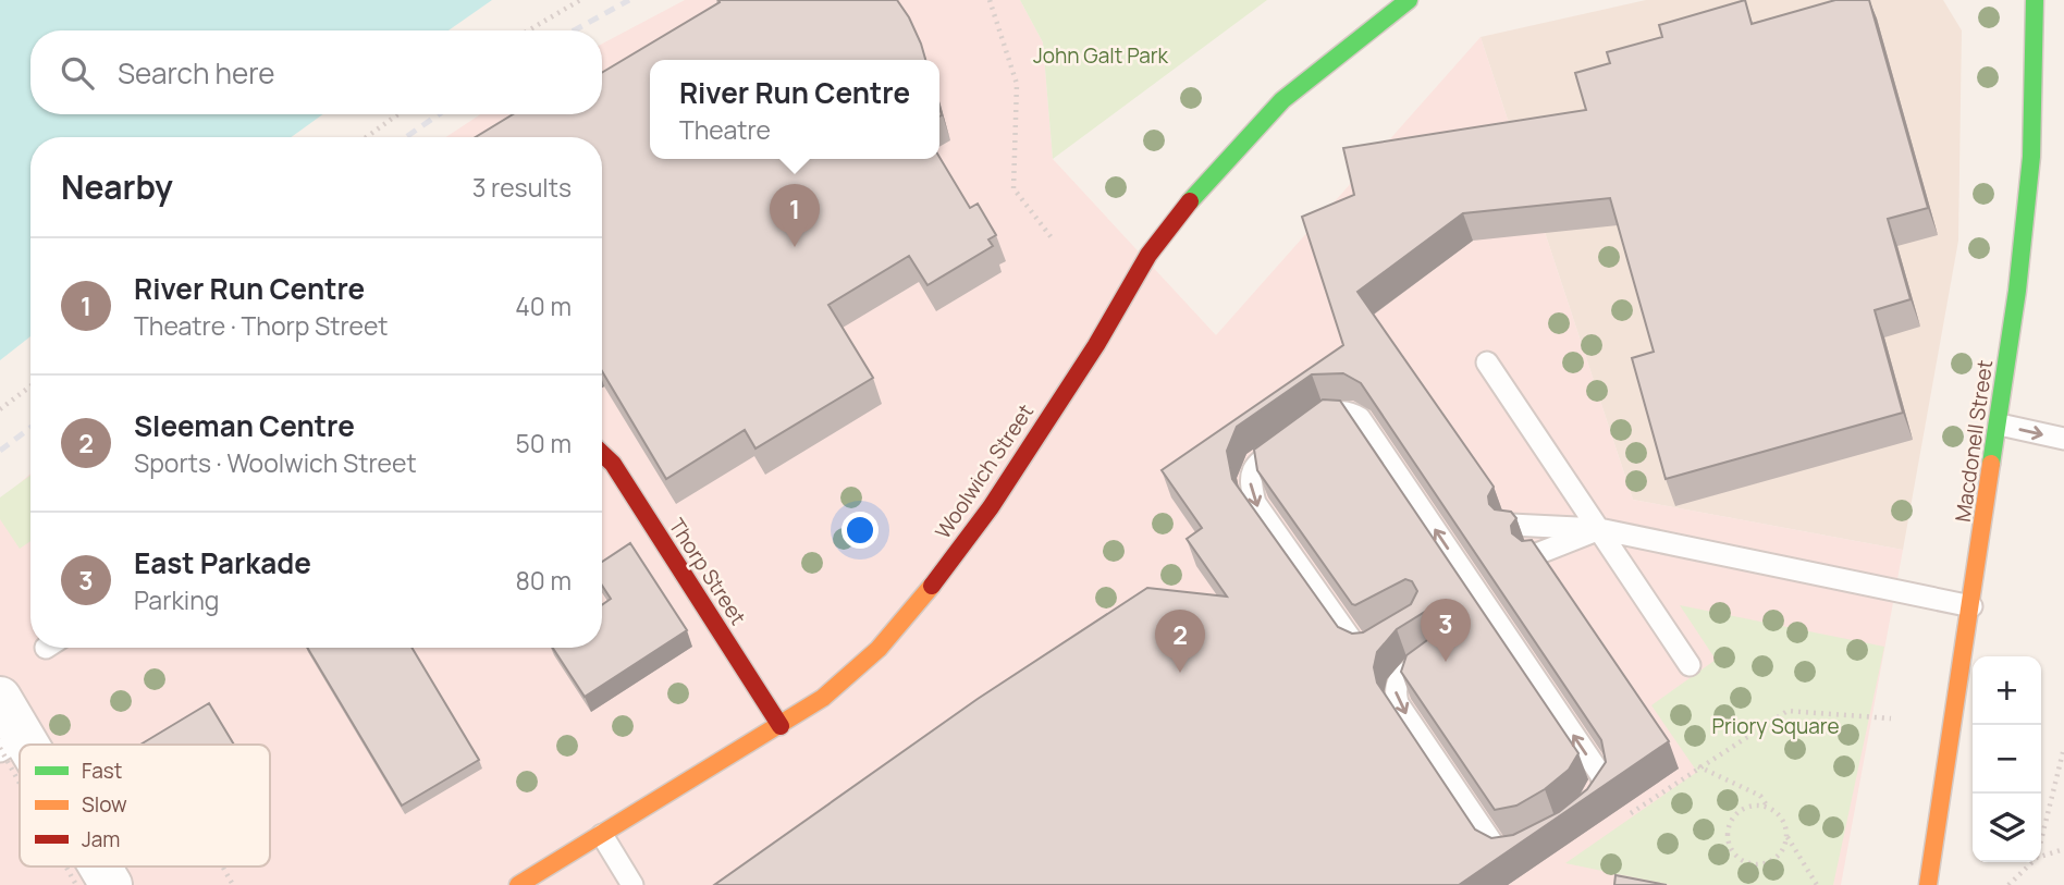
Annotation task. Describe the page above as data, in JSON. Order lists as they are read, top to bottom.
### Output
{
  "streets": {
    "main road": ["Macdonell Street", "Woolwich Street", "Thorp Street"]
  },
  "crossings": [
    ["Woolwich Street", "Thorp Street"]
  ],
  "parks": ["John Galt Park", "Priory Square"],
  "legend": ["Fast", "Slow", "Jam"],
  "page": {
    "search": "Search here",
    "popup": ["River Run Centre", "Theatre"],
    "heading": ["Nearby", "3 results"],
    "pins": ["1", "3", "2"],
    "list": [
      {
        "mark": "1",
        "name": "River Run Centre",
        "note": "Theatre · Thorp Street",
        "value": "40 m"
      },
      {
        "mark": "2",
        "name": "Sleeman Centre",
        "note": "Sports · Woolwich Street",
        "value": "50 m"
      },
      {
        "mark": "3",
        "name": "East Parkade",
        "note": "Parking",
        "value": "80 m"
      }
    ],
    "map_buttons": ["+", "−"]
  }
}
